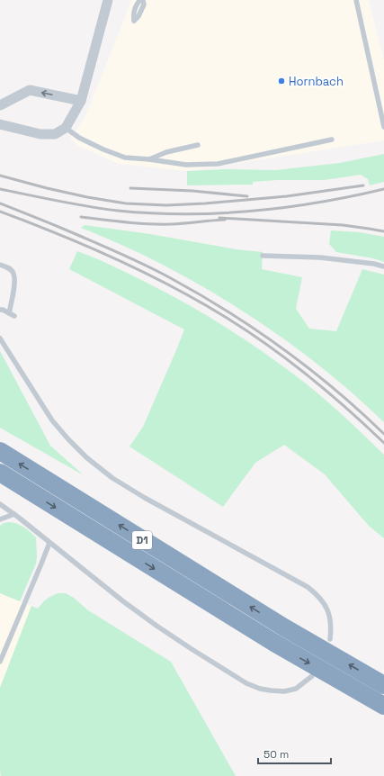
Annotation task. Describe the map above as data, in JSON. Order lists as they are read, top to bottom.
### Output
{
  "streets": {
    "highway": ["D1"]
  },
  "places": ["Hornbach"],
  "scale_bar": "50 m"
}
